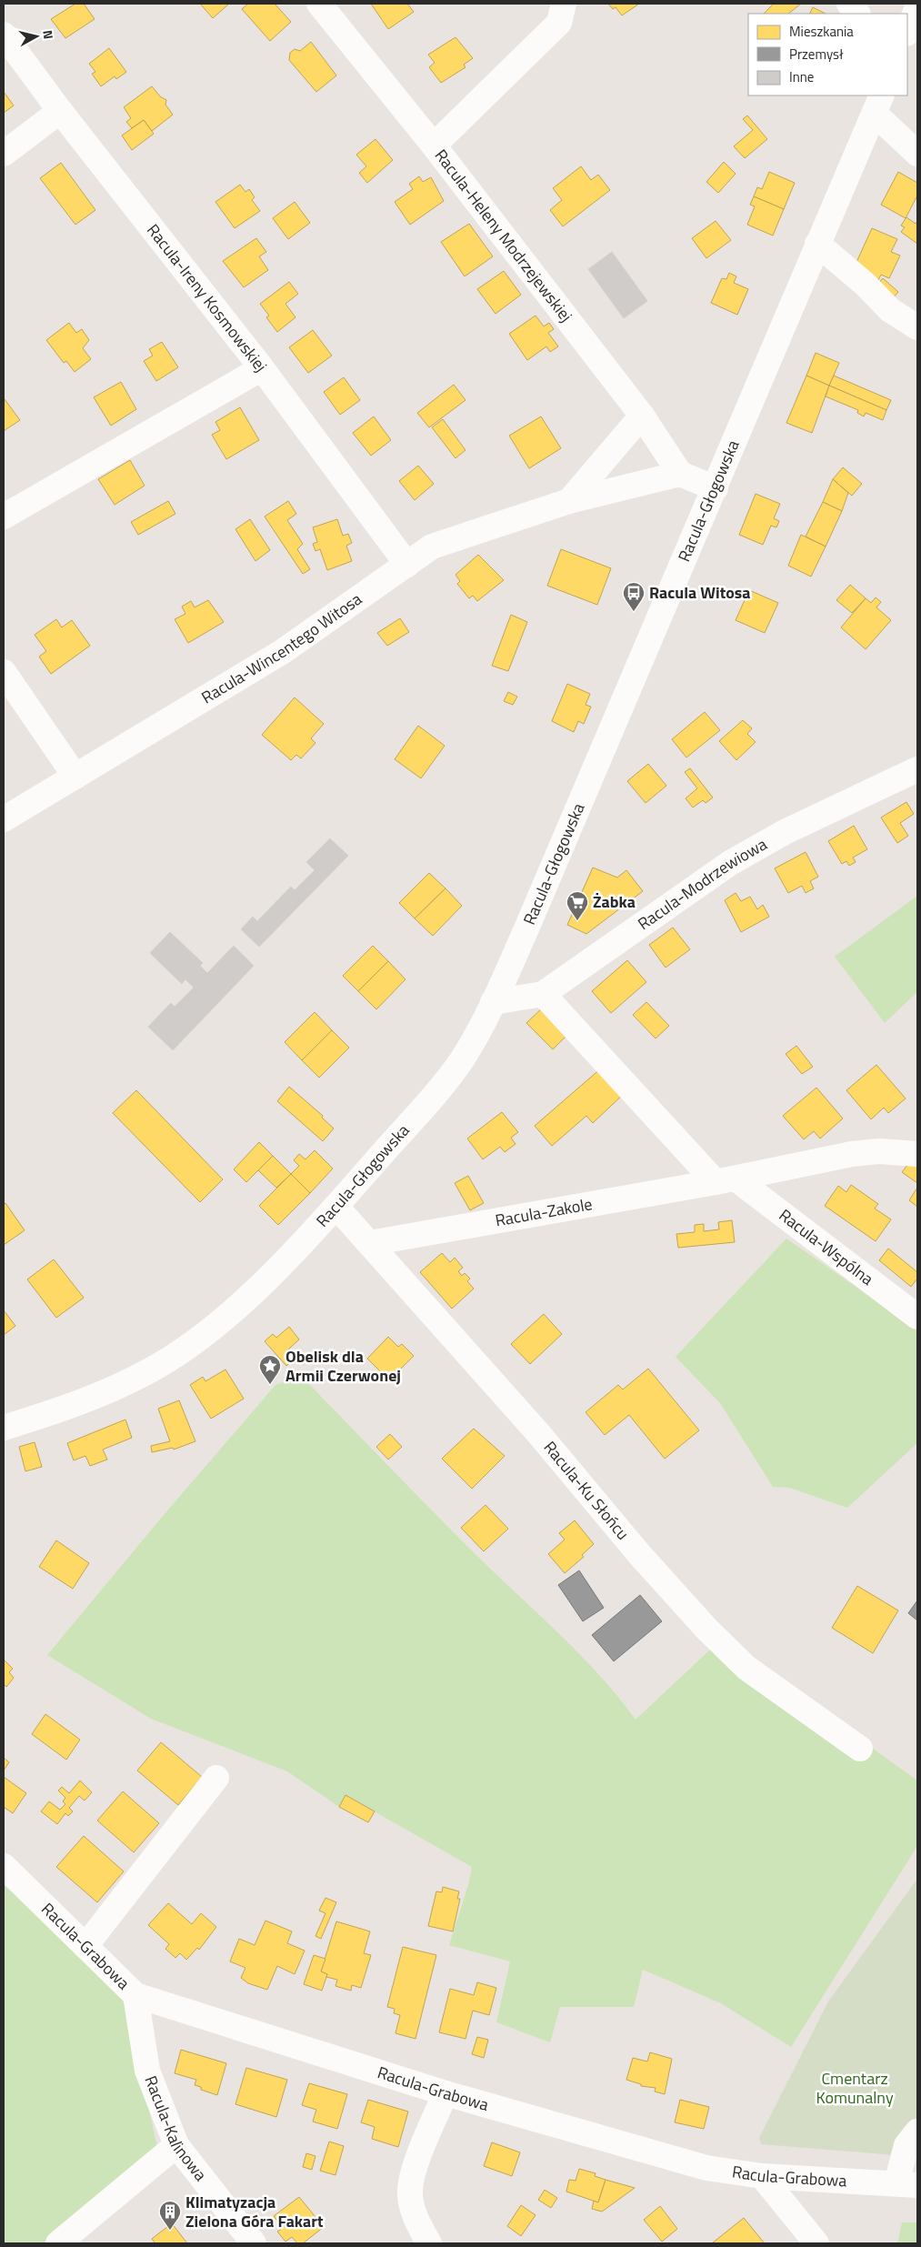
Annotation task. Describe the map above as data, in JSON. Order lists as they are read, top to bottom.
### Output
{
  "streets": {
    "street": [
      "Racula-Heleny Modrzejewskiej",
      "Racula-Ireny Kosmowskiej",
      "Racula-Głogowska",
      "Racula-Wincentego Witosa",
      "Racula-Modrzewiowa",
      "Racula-Zakole",
      "Racula-Wspólna",
      "Racula-Ku Słońcu",
      "Racula-Grabowa",
      "Racula-Kalinowa"
    ]
  },
  "crossings": [
    ["Racula-Heleny Modrzejewskiej", "Racula-Wincentego Witosa"],
    ["Racula-Ireny Kosmowskiej", "Racula-Wincentego Witosa"],
    ["Racula-Głogowska", "Racula-Modrzewiowa"],
    ["Racula-Głogowska", "Racula-Ku Słońcu"],
    ["Racula-Zakole", "Racula-Wspólna"],
    ["Racula-Zakole", "Racula-Ku Słońcu"],
    ["Racula-Grabowa", "Racula-Kalinowa"]
  ],
  "parks": ["Cmentarz Komunalny"],
  "places": {
    "bus stop": ["Racula Witosa"],
    "supermarket": ["Żabka"],
    "place": ["Obelisk dla Armii Czerwonej"],
    "building": ["Klimatyzacja Zielona Góra Fakart"]
  },
  "legend": ["Mieszkania", "Przemysł", "Inne"],
  "north": "right"
}
